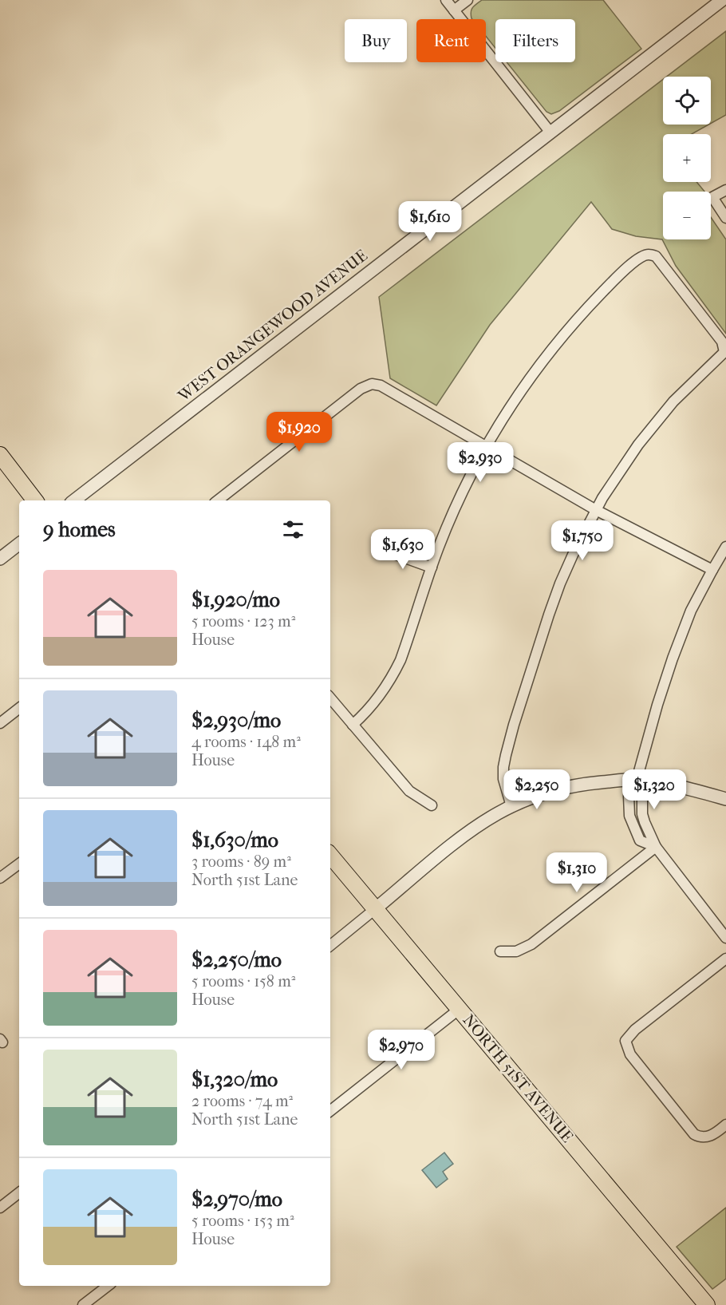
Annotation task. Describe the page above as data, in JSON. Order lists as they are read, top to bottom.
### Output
{
  "streets": {
    "main road": ["NORTH 51ST AVENUE"],
    "street": ["WEST ORANGEWOOD AVENUE"]
  },
  "page": {
    "chip": ["Buy", "Rent", "Filters"],
    "map_buttons": ["+", "−"],
    "price": [
      "$1,610",
      "$1,920",
      "$2,930",
      "$1,750",
      "$1,630",
      "$2,250",
      "$1,320",
      "$1,310",
      "$2,970"
    ],
    "heading": "9 homes",
    "list": [
      {
        "name": "$1,920/mo",
        "note": "5 rooms · 123 m² · House"
      },
      {
        "name": "$2,930/mo",
        "note": "4 rooms · 148 m² · House"
      },
      {
        "name": "$1,630/mo",
        "note": "3 rooms · 89 m² · North 51st Lane"
      },
      {
        "name": "$2,250/mo",
        "note": "5 rooms · 158 m² · House"
      },
      {
        "name": "$1,320/mo",
        "note": "2 rooms · 74 m² · North 51st Lane"
      },
      {
        "name": "$2,970/mo",
        "note": "5 rooms · 153 m² · House"
      }
    ]
  }
}
